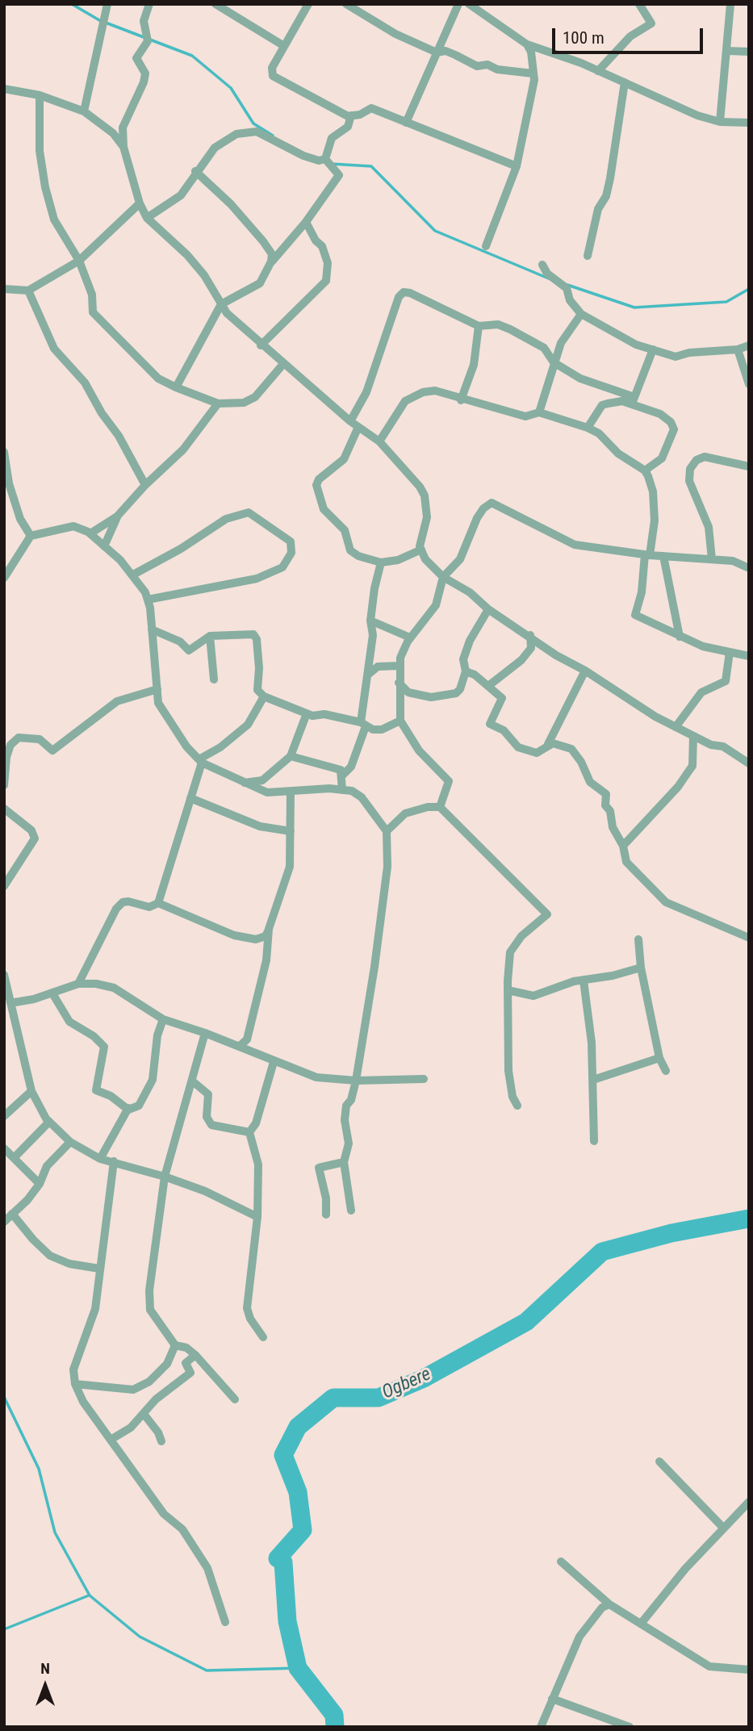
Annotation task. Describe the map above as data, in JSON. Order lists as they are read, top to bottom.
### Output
{
  "water": ["Ogbere"],
  "scale_bar": "100 m",
  "north": "top"
}
